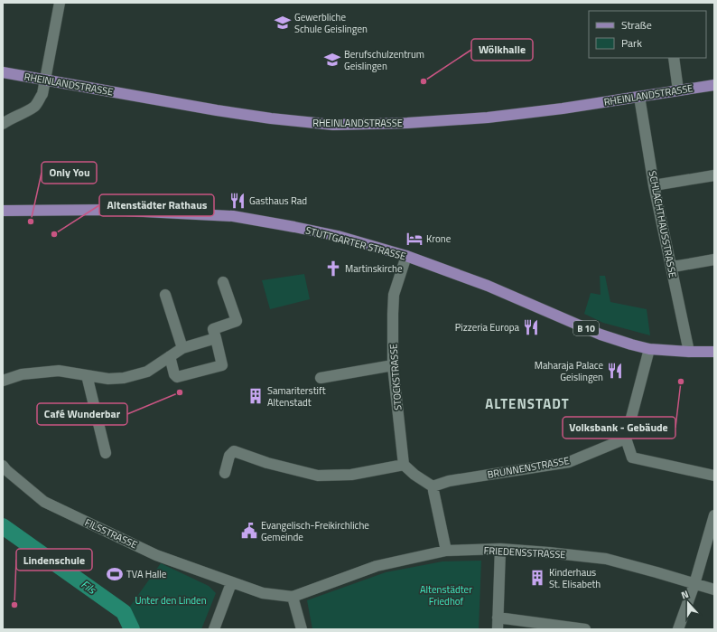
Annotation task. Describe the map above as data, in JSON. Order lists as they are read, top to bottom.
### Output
{
  "streets": {
    "main road": ["RHEINLANDSTRASSE", "STUTTGARTER STRASSE", "B 10"],
    "street": [
      "SCHLACHTHAUSSTRASSE",
      "STOCKSTRASSE",
      "BRUNNENSTRASSE",
      "FILSSTRASSE",
      "FRIEDENSSTRASSE"
    ]
  },
  "crossings": [
    ["RHEINLANDSTRASSE", "SCHLACHTHAUSSTRASSE"],
    ["SCHLACHTHAUSSTRASSE", "STUTTGARTER STRASSE"],
    ["STUTTGARTER STRASSE", "STOCKSTRASSE"],
    ["FILSSTRASSE", "FRIEDENSSTRASSE"]
  ],
  "districts": ["ALTENSTADT"],
  "water": ["Fils"],
  "parks": ["Altenstädter Friedhof", "Unter den Linden"],
  "places": {
    "school or university": ["Gewerbliche Schule Geislingen", "Berufschulzentrum Geislingen"],
    "other": [
      "Wölkhalle",
      "Only You",
      "Altenstädter Rathaus",
      "Volksbank - Gebäude",
      "Café Wunderbar",
      "Lindenschule"
    ],
    "restaurant": ["Gasthaus Rad", "Pizzeria Europa", "Maharaja Palace Geislingen"],
    "hotel": ["Krone"],
    "church": ["Martinskirche"],
    "building": ["Samariterstift Altenstadt", "Kinderhaus St. Elisabeth"],
    "public building": ["Evangelisch-Freikirchliche Gemeinde"],
    "sports": ["TVA Halle"]
  },
  "legend": ["Straße", "Park"],
  "north": "top"
}
